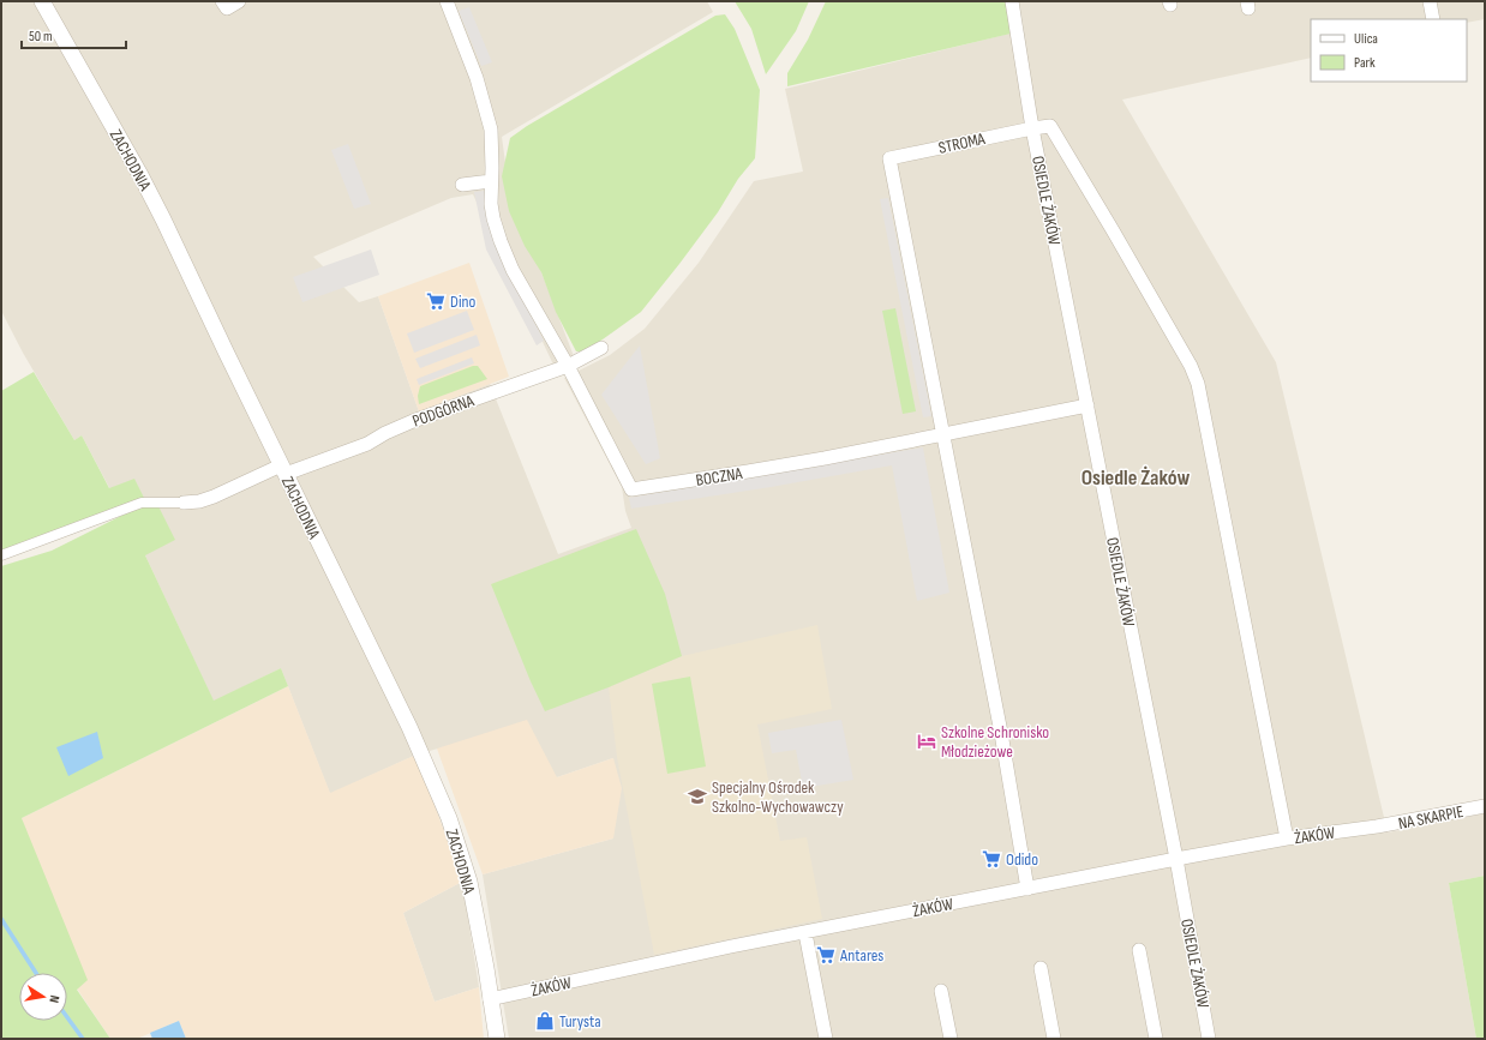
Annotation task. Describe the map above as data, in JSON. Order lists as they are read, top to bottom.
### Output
{
  "streets": {
    "street": [
      "STROMA",
      "ZACHODNIA",
      "OSIEDLE ŻAKÓW",
      "PODGÓRNA",
      "BOCZNA",
      "NA SKARPIE",
      "ŻAKÓW"
    ]
  },
  "crossings": [
    ["STROMA", "OSIEDLE ŻAKÓW"],
    ["STROMA", "BOCZNA"],
    ["ZACHODNIA", "PODGÓRNA"],
    ["ZACHODNIA", "ŻAKÓW"],
    ["OSIEDLE ŻAKÓW", "ŻAKÓW"],
    ["PODGÓRNA", "BOCZNA"],
    ["NA SKARPIE", "ŻAKÓW"]
  ],
  "districts": ["Osiedle Żaków"],
  "places": {
    "supermarket": ["Dino", "Odido", "Antares"],
    "hotel": ["Szkolne Schronisko Młodzieżowe"],
    "school or university": ["Specjalny Ośrodek Szkolno-Wychowawczy"],
    "shop": ["Turysta"]
  },
  "legend": ["Ulica", "Park"],
  "scale_bar": "50 m",
  "north": "right"
}
